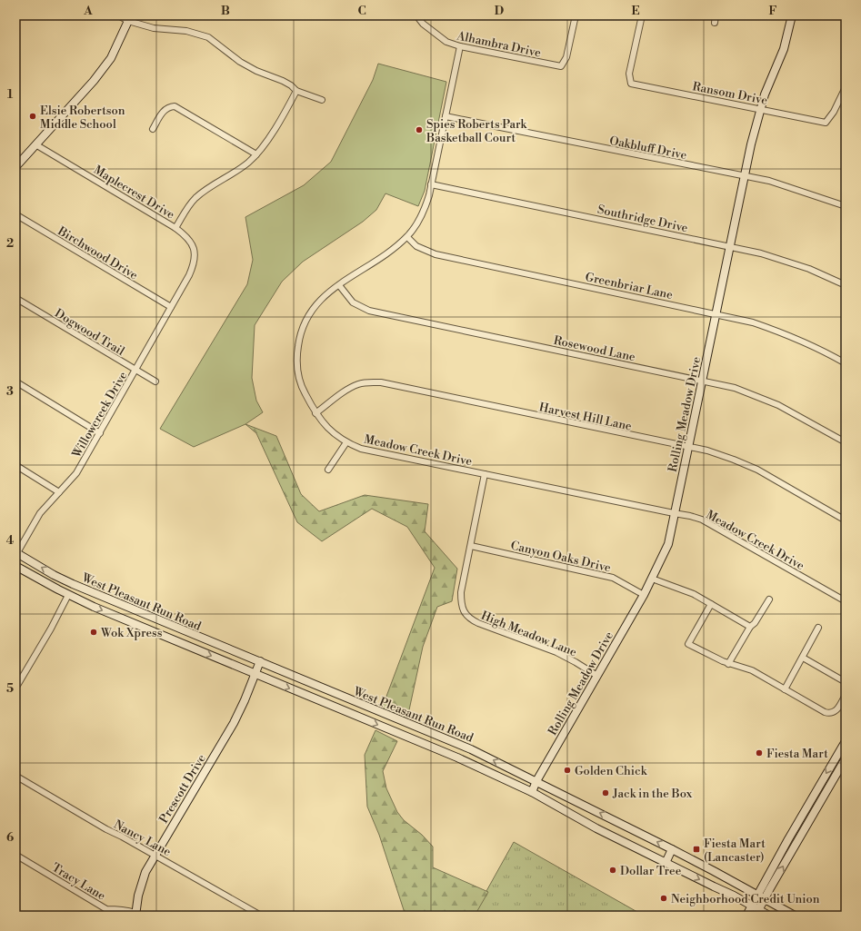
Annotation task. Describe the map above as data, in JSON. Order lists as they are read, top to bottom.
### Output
{
  "streets": {
    "main road": ["Rolling Meadow Drive", "West Pleasant Run Road", "Prescott Drive"],
    "street": [
      "Alhambra Drive",
      "Ransom Drive",
      "Oakbluff Drive",
      "Maplecrest Drive",
      "Southridge Drive",
      "Birchwood Drive",
      "Greenbriar Lane",
      "Dogwood Trail",
      "Rosewood Lane",
      "Willowcreek Drive",
      "Harvest Hill Lane",
      "Meadow Creek Drive",
      "Canyon Oaks Drive",
      "High Meadow Lane",
      "Nancy Lane",
      "Tracy Lane"
    ]
  },
  "crossings": [
    ["Alhambra Drive", "Meadow Creek Drive"],
    ["Ransom Drive", "Rolling Meadow Drive"],
    ["Oakbluff Drive", "Rolling Meadow Drive"],
    ["Oakbluff Drive", "Meadow Creek Drive"],
    ["Maplecrest Drive", "Willowcreek Drive"],
    ["Southridge Drive", "Rolling Meadow Drive"],
    ["Southridge Drive", "Meadow Creek Drive"],
    ["Birchwood Drive", "Willowcreek Drive"],
    ["Greenbriar Lane", "Rolling Meadow Drive"],
    ["Greenbriar Lane", "Meadow Creek Drive"],
    ["Dogwood Trail", "Willowcreek Drive"],
    ["Rosewood Lane", "Rolling Meadow Drive"],
    ["Rosewood Lane", "Meadow Creek Drive"],
    ["Willowcreek Drive", "West Pleasant Run Road"],
    ["Rolling Meadow Drive", "Harvest Hill Lane"],
    ["Rolling Meadow Drive", "Meadow Creek Drive"],
    ["Rolling Meadow Drive", "Canyon Oaks Drive"],
    ["Rolling Meadow Drive", "West Pleasant Run Road"],
    ["Rolling Meadow Drive", "High Meadow Lane"],
    ["Harvest Hill Lane", "Meadow Creek Drive"],
    ["Meadow Creek Drive", "High Meadow Lane"],
    ["Canyon Oaks Drive", "High Meadow Lane"],
    ["West Pleasant Run Road", "Prescott Drive"],
    ["Prescott Drive", "Nancy Lane"],
    ["Prescott Drive", "Tracy Lane"]
  ],
  "places": {
    "other": [
      "Elsie Robertson Middle School",
      "Spies Roberts Park Basketball Court",
      "Wok Xpress",
      "Fiesta Mart",
      "Golden Chick",
      "Jack in the Box",
      "Dollar Tree",
      "Neighborhood Credit Union"
    ],
    "transit": ["Fiesta Mart (Lancaster)"]
  },
  "grid": {
    "columns": [
      "A",
      "B",
      "C",
      "D",
      "E",
      "F"
    ],
    "rows": [
      "1",
      "2",
      "3",
      "4",
      "5",
      "6"
    ]
  }
}
